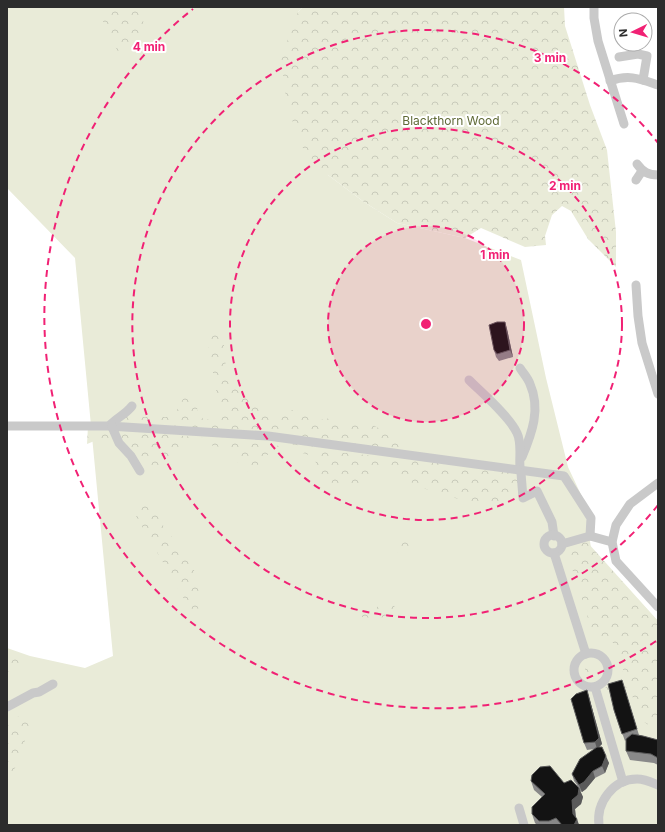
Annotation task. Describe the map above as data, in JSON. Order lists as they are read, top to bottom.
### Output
{
  "parks": ["Blackthorn Wood"],
  "north": "left",
  "rings": [
    "4 min",
    "3 min",
    "2 min",
    "1 min"
  ]
}
